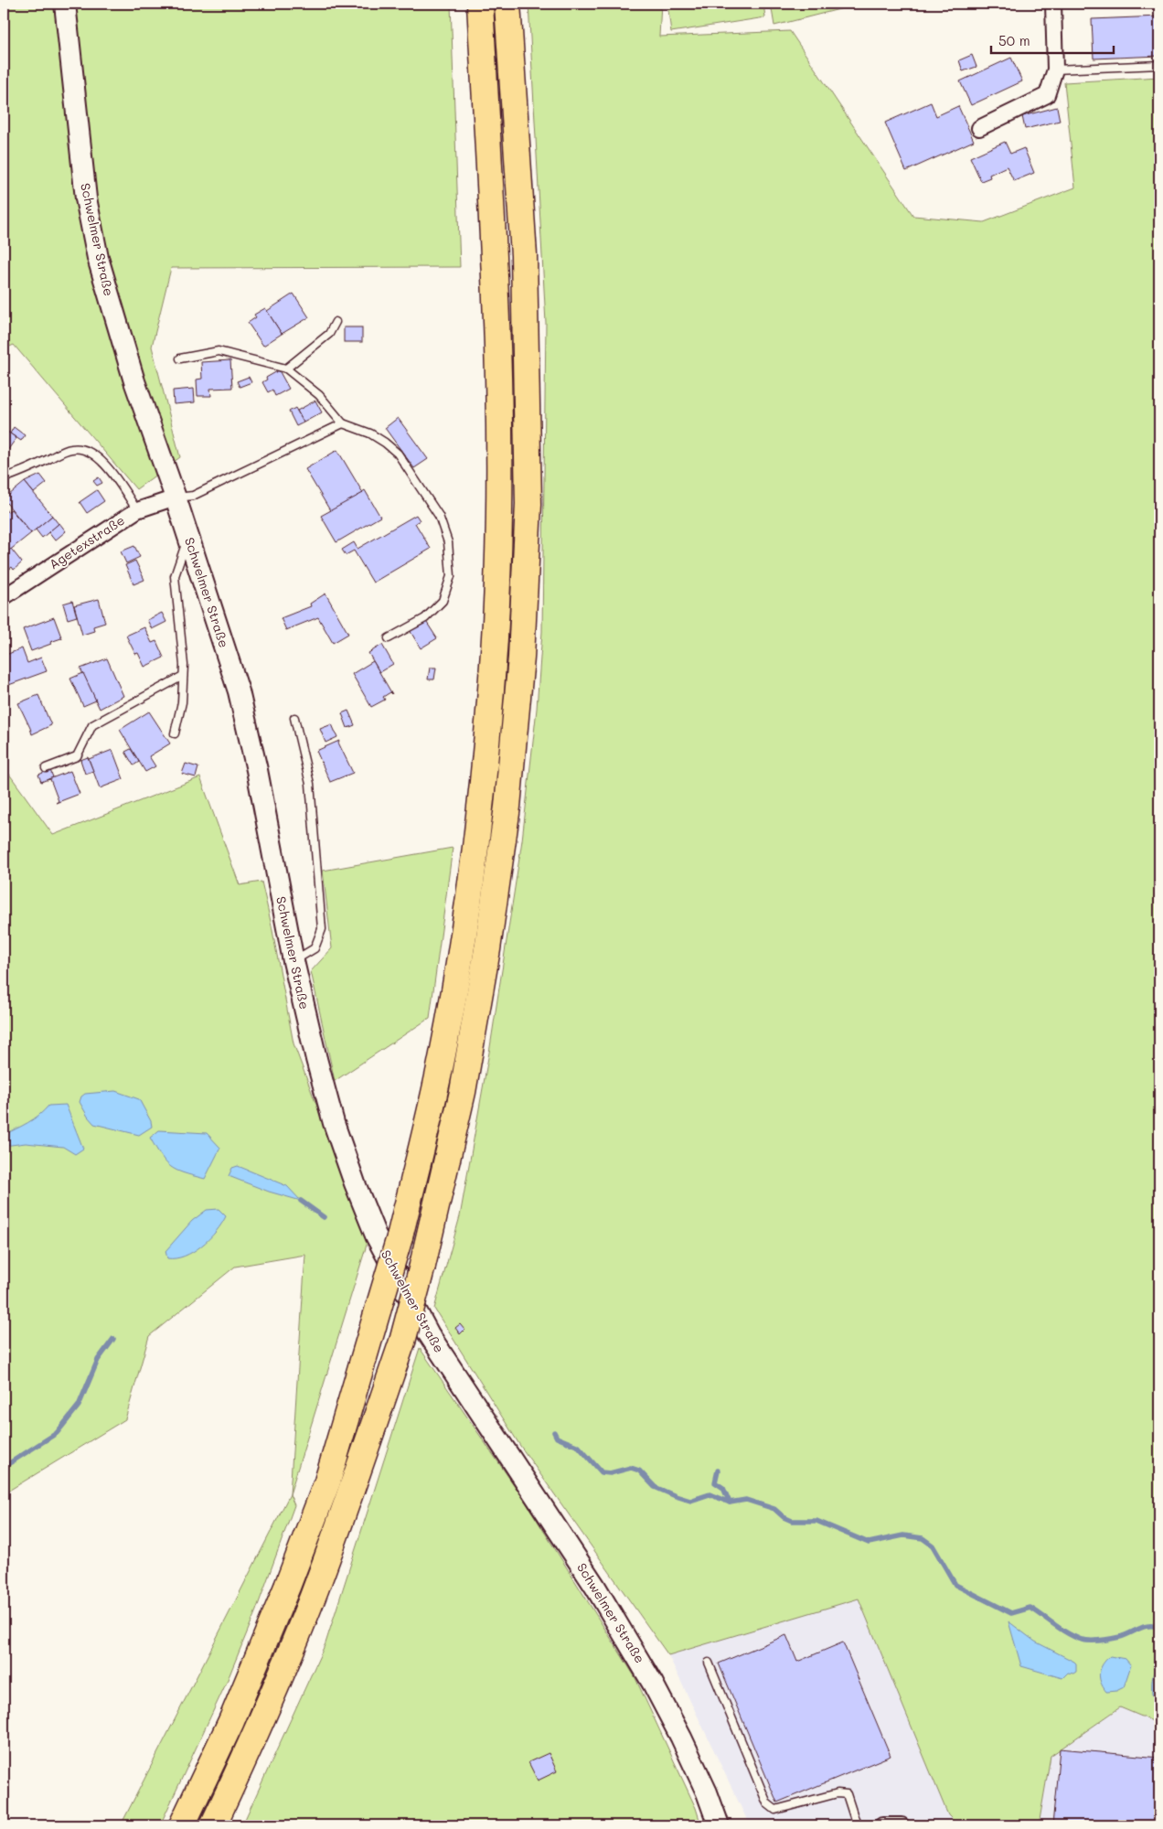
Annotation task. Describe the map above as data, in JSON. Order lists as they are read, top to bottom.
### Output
{
  "streets": {
    "main road": ["Schwelmer Straße"],
    "street": ["Agetexstraße"]
  },
  "crossings": [
    ["Schwelmer Straße", "Agetexstraße"]
  ],
  "scale_bar": "50 m"
}
